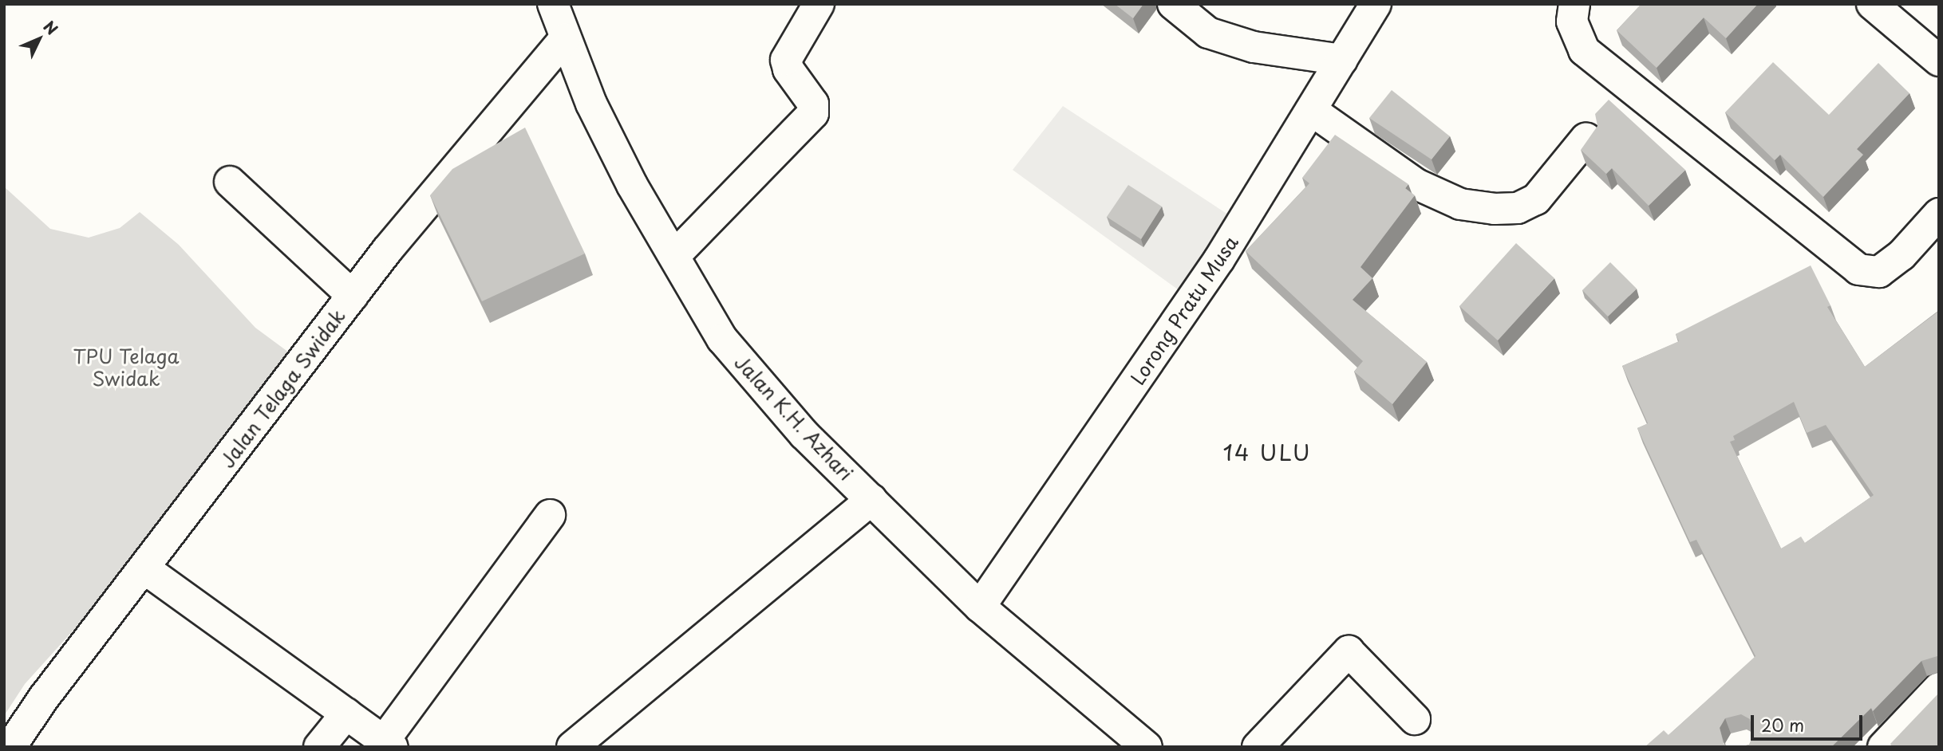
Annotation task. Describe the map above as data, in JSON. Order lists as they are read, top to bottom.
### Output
{
  "streets": {
    "street": ["Lorong Pratu Musa", "Jalan Telaga Swidak", "Jalan K.H. Azhari"]
  },
  "crossings": [
    ["Lorong Pratu Musa", "Jalan K.H. Azhari"],
    ["Jalan Telaga Swidak", "Jalan K.H. Azhari"]
  ],
  "districts": ["14 ULU"],
  "parks": ["TPU Telaga Swidak"],
  "scale_bar": "20 m",
  "north": "top right"
}
